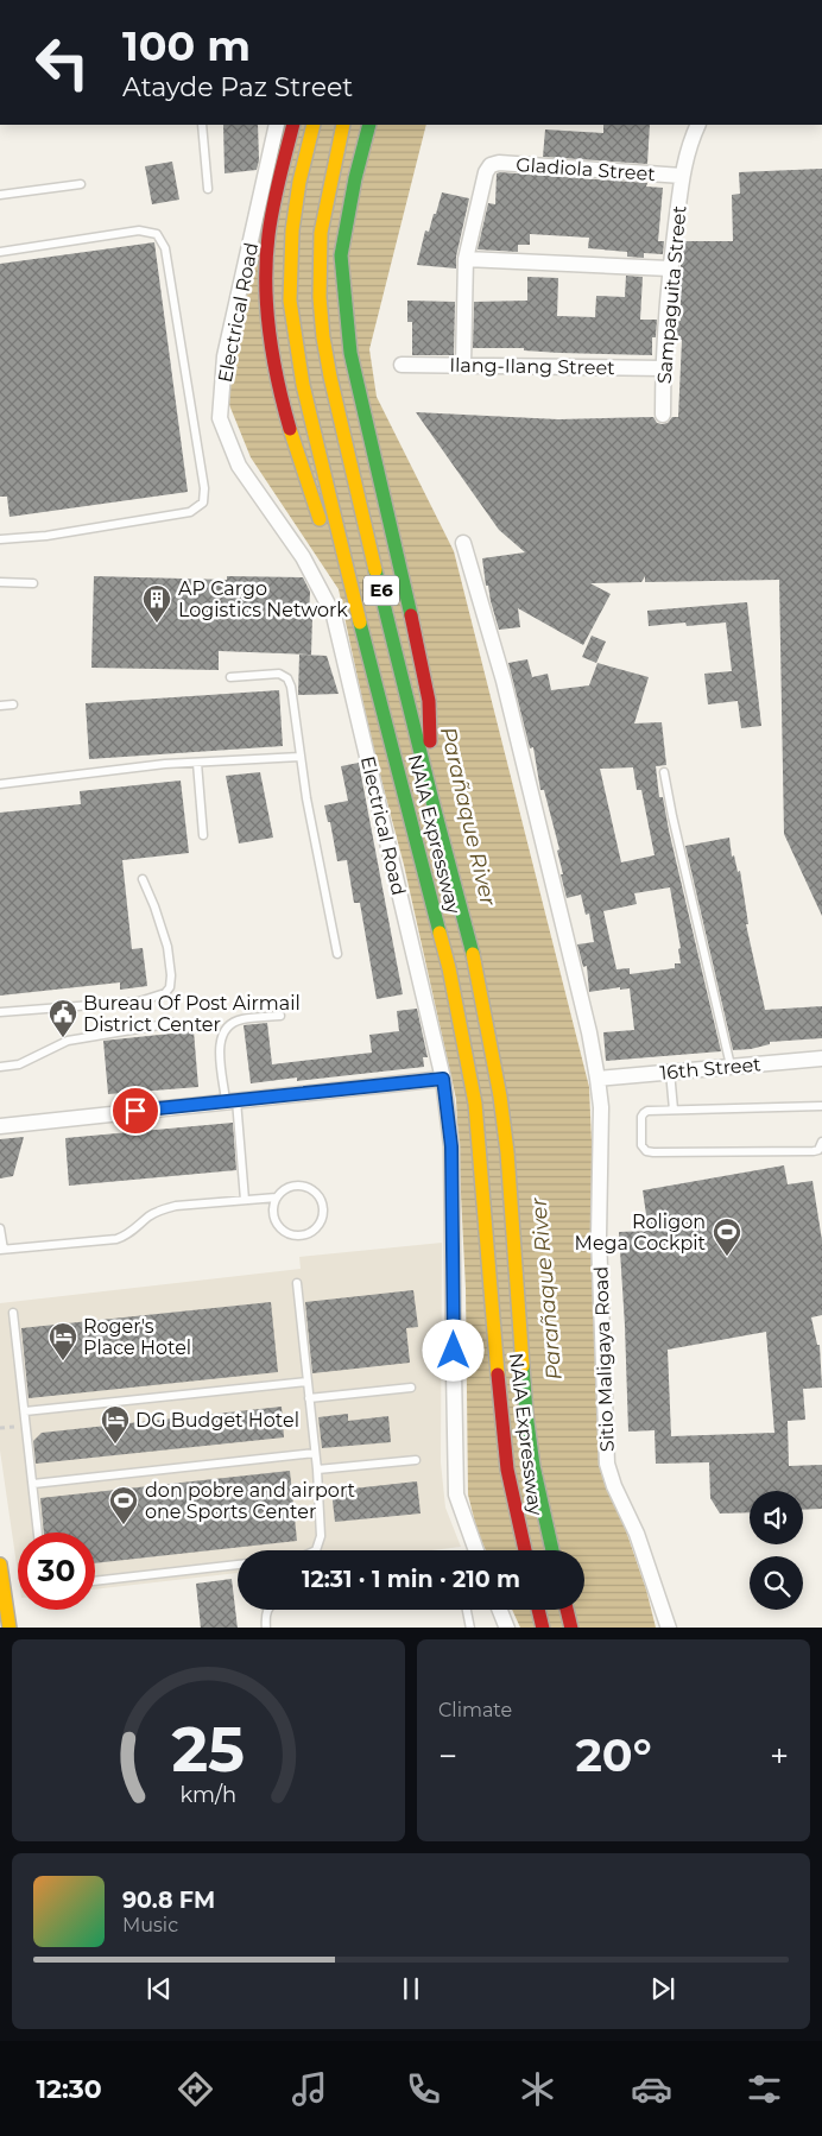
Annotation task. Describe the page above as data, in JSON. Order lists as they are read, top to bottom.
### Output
{
  "streets": {
    "main road": ["E6", "NAIA Expressway"],
    "street": [
      "Gladiola Street",
      "Sampaguita Street",
      "Electrical Road",
      "Ilang-Ilang Street",
      "16th Street",
      "Sitio Maligaya Road"
    ]
  },
  "crossings": [
    ["Gladiola Street", "Sampaguita Street"],
    ["Sampaguita Street", "Ilang-Ilang Street"],
    ["16th Street", "Sitio Maligaya Road"]
  ],
  "water": ["Parañaque River"],
  "places": {
    "building": ["AP Cargo Logistics Network"],
    "public building": ["Bureau Of Post Airmail District Center"],
    "sports": ["Roligon Mega Cockpit", "don pobre and airport one Sports Center"],
    "hotel": ["Roger's Place Hotel", "DG Budget Hotel"]
  },
  "page": {
    "turn": ["100 m", "Atayde Paz Street"],
    "limit": "30",
    "trip": "12:31 · 1 min · 210 m",
    "tile": "Climate",
    "heat": ["−", "20°", "+"],
    "song": ["90.8 FM", "Music"],
    "tabs": "12:30",
    "gauge": ["25", "km/h"]
  }
}
